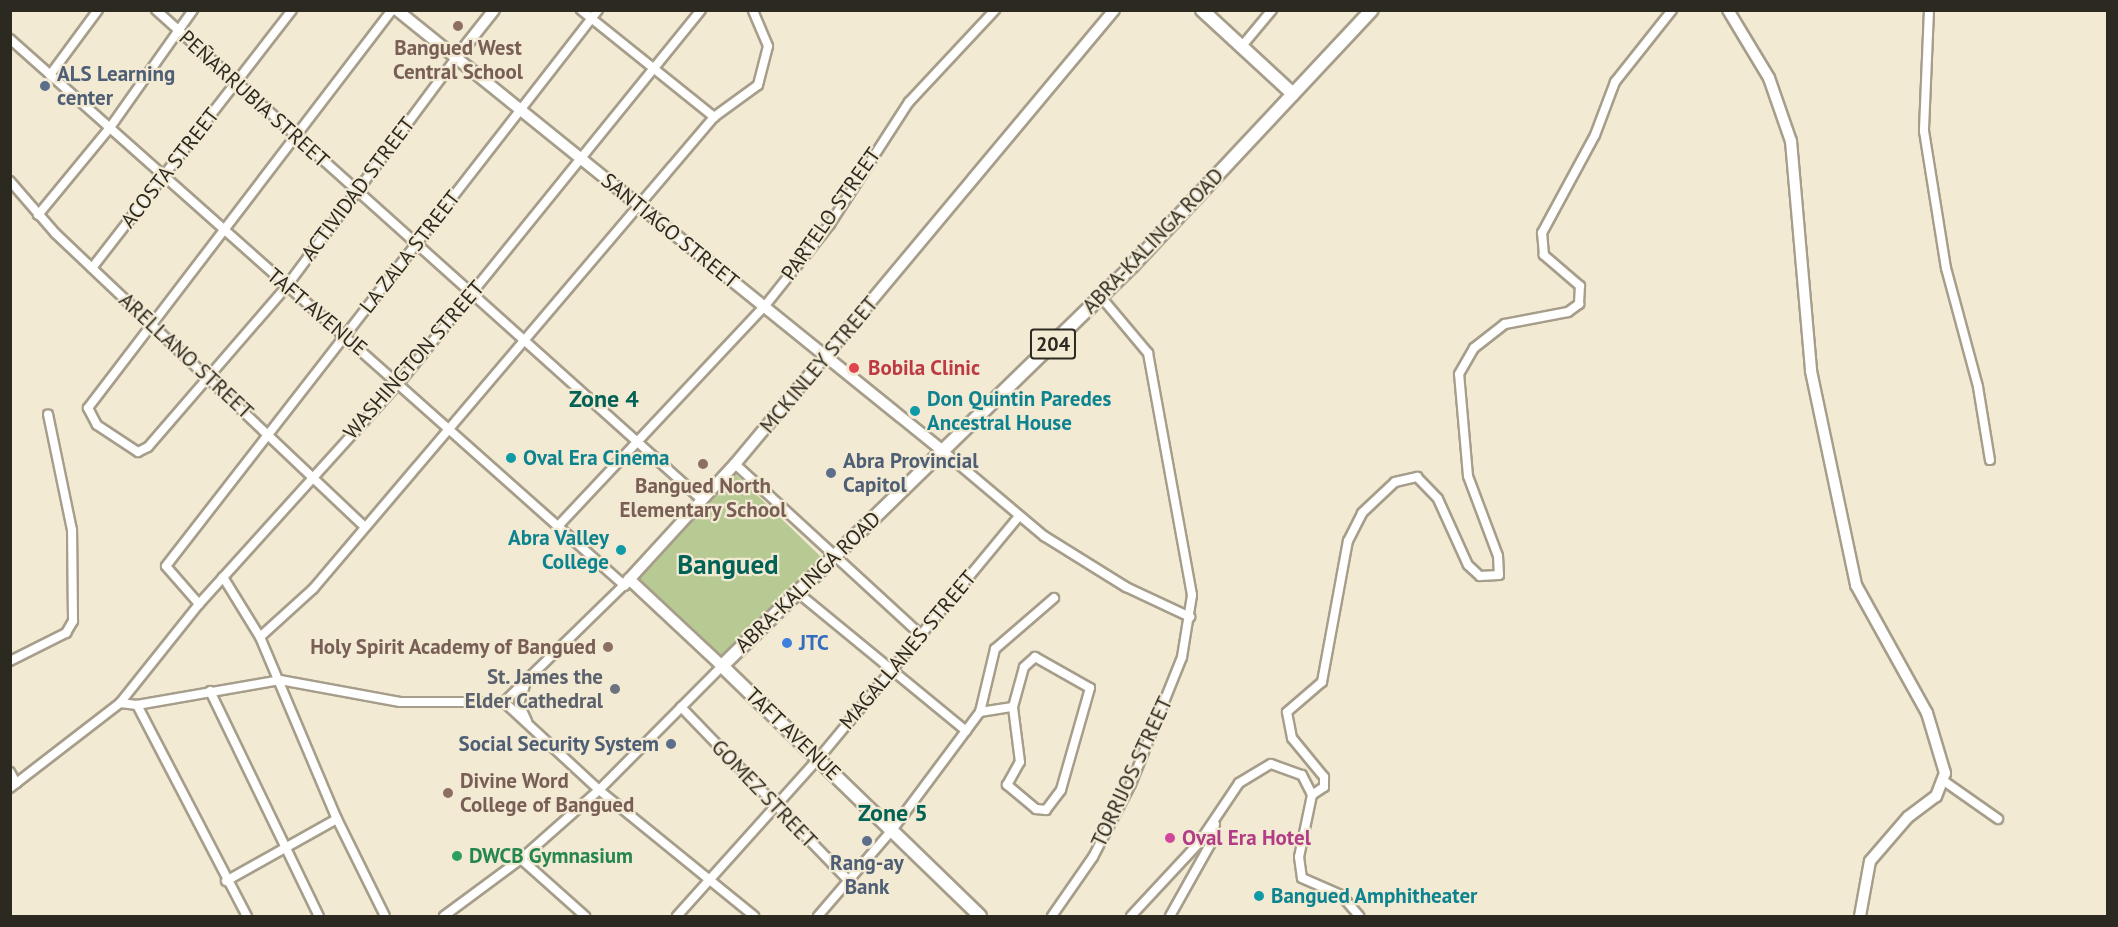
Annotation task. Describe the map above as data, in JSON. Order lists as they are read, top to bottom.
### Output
{
  "streets": {
    "main road": ["ABRA-KALINGA ROAD", "TAFT AVENUE", "204"],
    "street": [
      "PEÑARRUBIA STREET",
      "ACOSTA STREET",
      "ACTIVIDAD STREET",
      "PARTELO STREET",
      "SANTIAGO STREET",
      "LA ZALA STREET",
      "ARELLANO STREET",
      "WASHINGTON STREET",
      "MCKINLEY STREET",
      "MAGALLANES STREET",
      "TORRIJOS STREET",
      "GOMEZ STREET"
    ]
  },
  "crossings": [
    ["PEÑARRUBIA STREET", "ACOSTA STREET"],
    ["PEÑARRUBIA STREET", "ACTIVIDAD STREET"],
    ["PEÑARRUBIA STREET", "PARTELO STREET"],
    ["PEÑARRUBIA STREET", "LA ZALA STREET"],
    ["PEÑARRUBIA STREET", "WASHINGTON STREET"],
    ["PEÑARRUBIA STREET", "MCKINLEY STREET"],
    ["ACOSTA STREET", "TAFT AVENUE"],
    ["ACOSTA STREET", "ARELLANO STREET"],
    ["ACTIVIDAD STREET", "SANTIAGO STREET"],
    ["ACTIVIDAD STREET", "TAFT AVENUE"],
    ["ACTIVIDAD STREET", "ARELLANO STREET"],
    ["PARTELO STREET", "SANTIAGO STREET"],
    ["PARTELO STREET", "TAFT AVENUE"],
    ["SANTIAGO STREET", "ABRA-KALINGA ROAD"],
    ["SANTIAGO STREET", "LA ZALA STREET"],
    ["SANTIAGO STREET", "WASHINGTON STREET"],
    ["SANTIAGO STREET", "MCKINLEY STREET"],
    ["ABRA-KALINGA ROAD", "TAFT AVENUE"],
    ["ABRA-KALINGA ROAD", "TORRIJOS STREET"],
    ["LA ZALA STREET", "TAFT AVENUE"],
    ["LA ZALA STREET", "ARELLANO STREET"],
    ["LA ZALA STREET", "WASHINGTON STREET"],
    ["TAFT AVENUE", "WASHINGTON STREET"],
    ["TAFT AVENUE", "MCKINLEY STREET"],
    ["TAFT AVENUE", "MAGALLANES STREET"],
    ["ARELLANO STREET", "WASHINGTON STREET"],
    ["MAGALLANES STREET", "GOMEZ STREET"]
  ],
  "districts": ["Zone 4", "Bangued", "Zone 5"],
  "places": [
    "Bangued West Central School",
    "ALS Learning center",
    "Bobila Clinic",
    "Don Quintin Paredes Ancestral House",
    "Oval Era Cinema",
    "Bangued North Elementary School",
    "Abra Provincial Capitol",
    "Abra Valley College",
    "JTC",
    "Holy Spirit Academy of Bangued",
    "St. James the Elder Cathedral",
    "Social Security System",
    "Divine Word College of Bangued",
    "Oval Era Hotel",
    "Rang-ay Bank",
    "DWCB Gymnasium",
    "Bangued Amphitheater"
  ]
}
